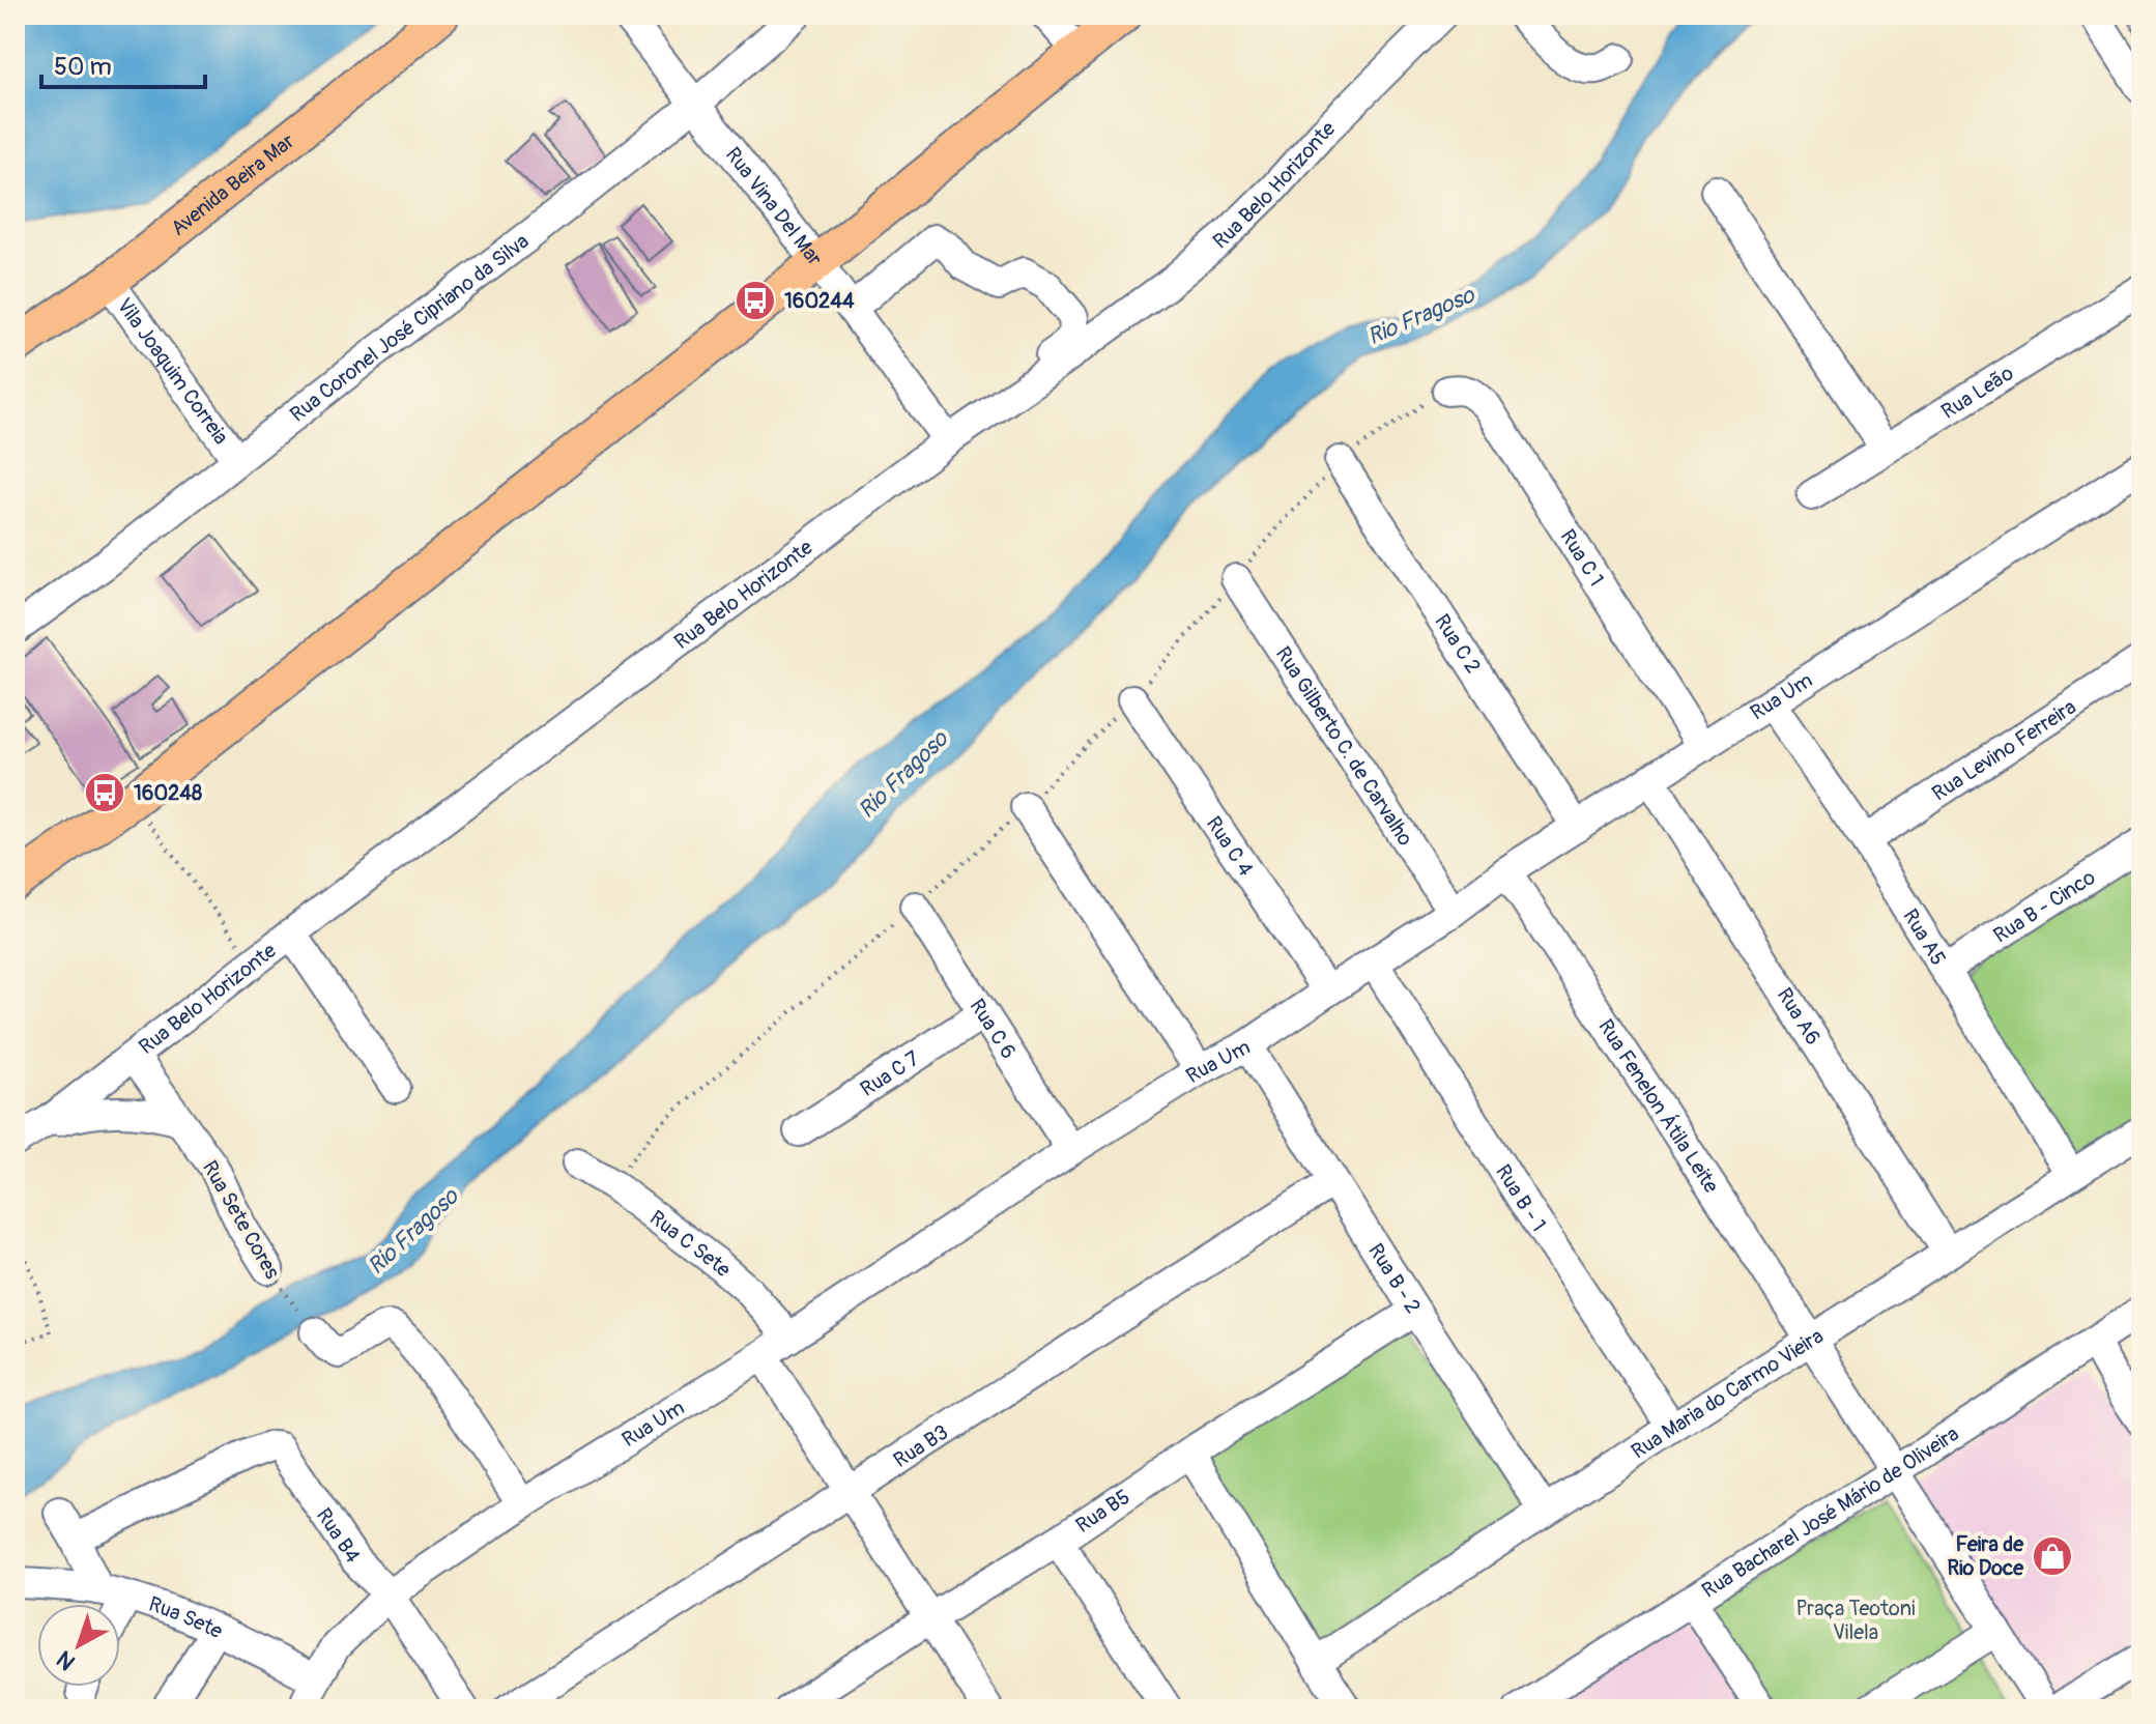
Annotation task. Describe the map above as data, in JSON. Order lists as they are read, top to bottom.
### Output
{
  "streets": {
    "main road": ["Avenida Beira Mar"],
    "street": [
      "Rua Belo Horizonte",
      "Rua Vina Del Mar",
      "Rua Coronel José Cipriano da Silva",
      "Vila Joaquim Correia",
      "Rua Leão",
      "Rua C 1",
      "Rua C 2",
      "Rua Um",
      "Rua Gilberto C. de Carvalho",
      "Rua Levino Ferreira",
      "Rua C 4",
      "Rua B - Cinco",
      "Rua A5",
      "Rua A6",
      "Rua C 6",
      "Rua C 7",
      "Rua Fenelon Átila Leite",
      "Rua B - 1",
      "Rua Sete Cores",
      "Rua C Sete",
      "Rua B - 2",
      "Rua Maria do Carmo Vieira",
      "Rua B3",
      "Rua B5",
      "Rua Bacharel José Mário de Oliveira",
      "Rua B4",
      "Rua Sete"
    ]
  },
  "crossings": [
    ["Rua Belo Horizonte", "Rua Vina Del Mar"],
    ["Rua Belo Horizonte", "Rua Sete Cores"],
    ["Avenida Beira Mar", "Vila Joaquim Correia"],
    ["Rua Vina Del Mar", "Rua Coronel José Cipriano da Silva"],
    ["Rua Coronel José Cipriano da Silva", "Vila Joaquim Correia"],
    ["Rua C 1", "Rua Um"],
    ["Rua C 2", "Rua Um"],
    ["Rua Um", "Rua Gilberto C. de Carvalho"],
    ["Rua Um", "Rua C 4"],
    ["Rua Um", "Rua A5"],
    ["Rua Um", "Rua A6"],
    ["Rua Um", "Rua C 6"],
    ["Rua Um", "Rua Fenelon Átila Leite"],
    ["Rua Um", "Rua B - 1"],
    ["Rua Um", "Rua C Sete"],
    ["Rua Um", "Rua B - 2"],
    ["Rua Um", "Rua B4"],
    ["Rua Um", "Rua Sete"],
    ["Rua Levino Ferreira", "Rua A5"],
    ["Rua B - Cinco", "Rua A5"],
    ["Rua A5", "Rua Maria do Carmo Vieira"],
    ["Rua A6", "Rua Maria do Carmo Vieira"],
    ["Rua C 6", "Rua C 7"],
    ["Rua Fenelon Átila Leite", "Rua Maria do Carmo Vieira"],
    ["Rua Fenelon Átila Leite", "Rua Bacharel José Mário de Oliveira"],
    ["Rua B - 1", "Rua Maria do Carmo Vieira"],
    ["Rua B - 2", "Rua Maria do Carmo Vieira"],
    ["Rua B - 2", "Rua B3"],
    ["Rua B - 2", "Rua B5"]
  ],
  "water": ["Rio Fragoso"],
  "parks": ["Praça Teotoni Vilela"],
  "places": {
    "bus stop": ["160244", "160248"],
    "shop": ["Feira de Rio Doce"]
  },
  "scale_bar": "50 m",
  "north": "bottom left"
}
